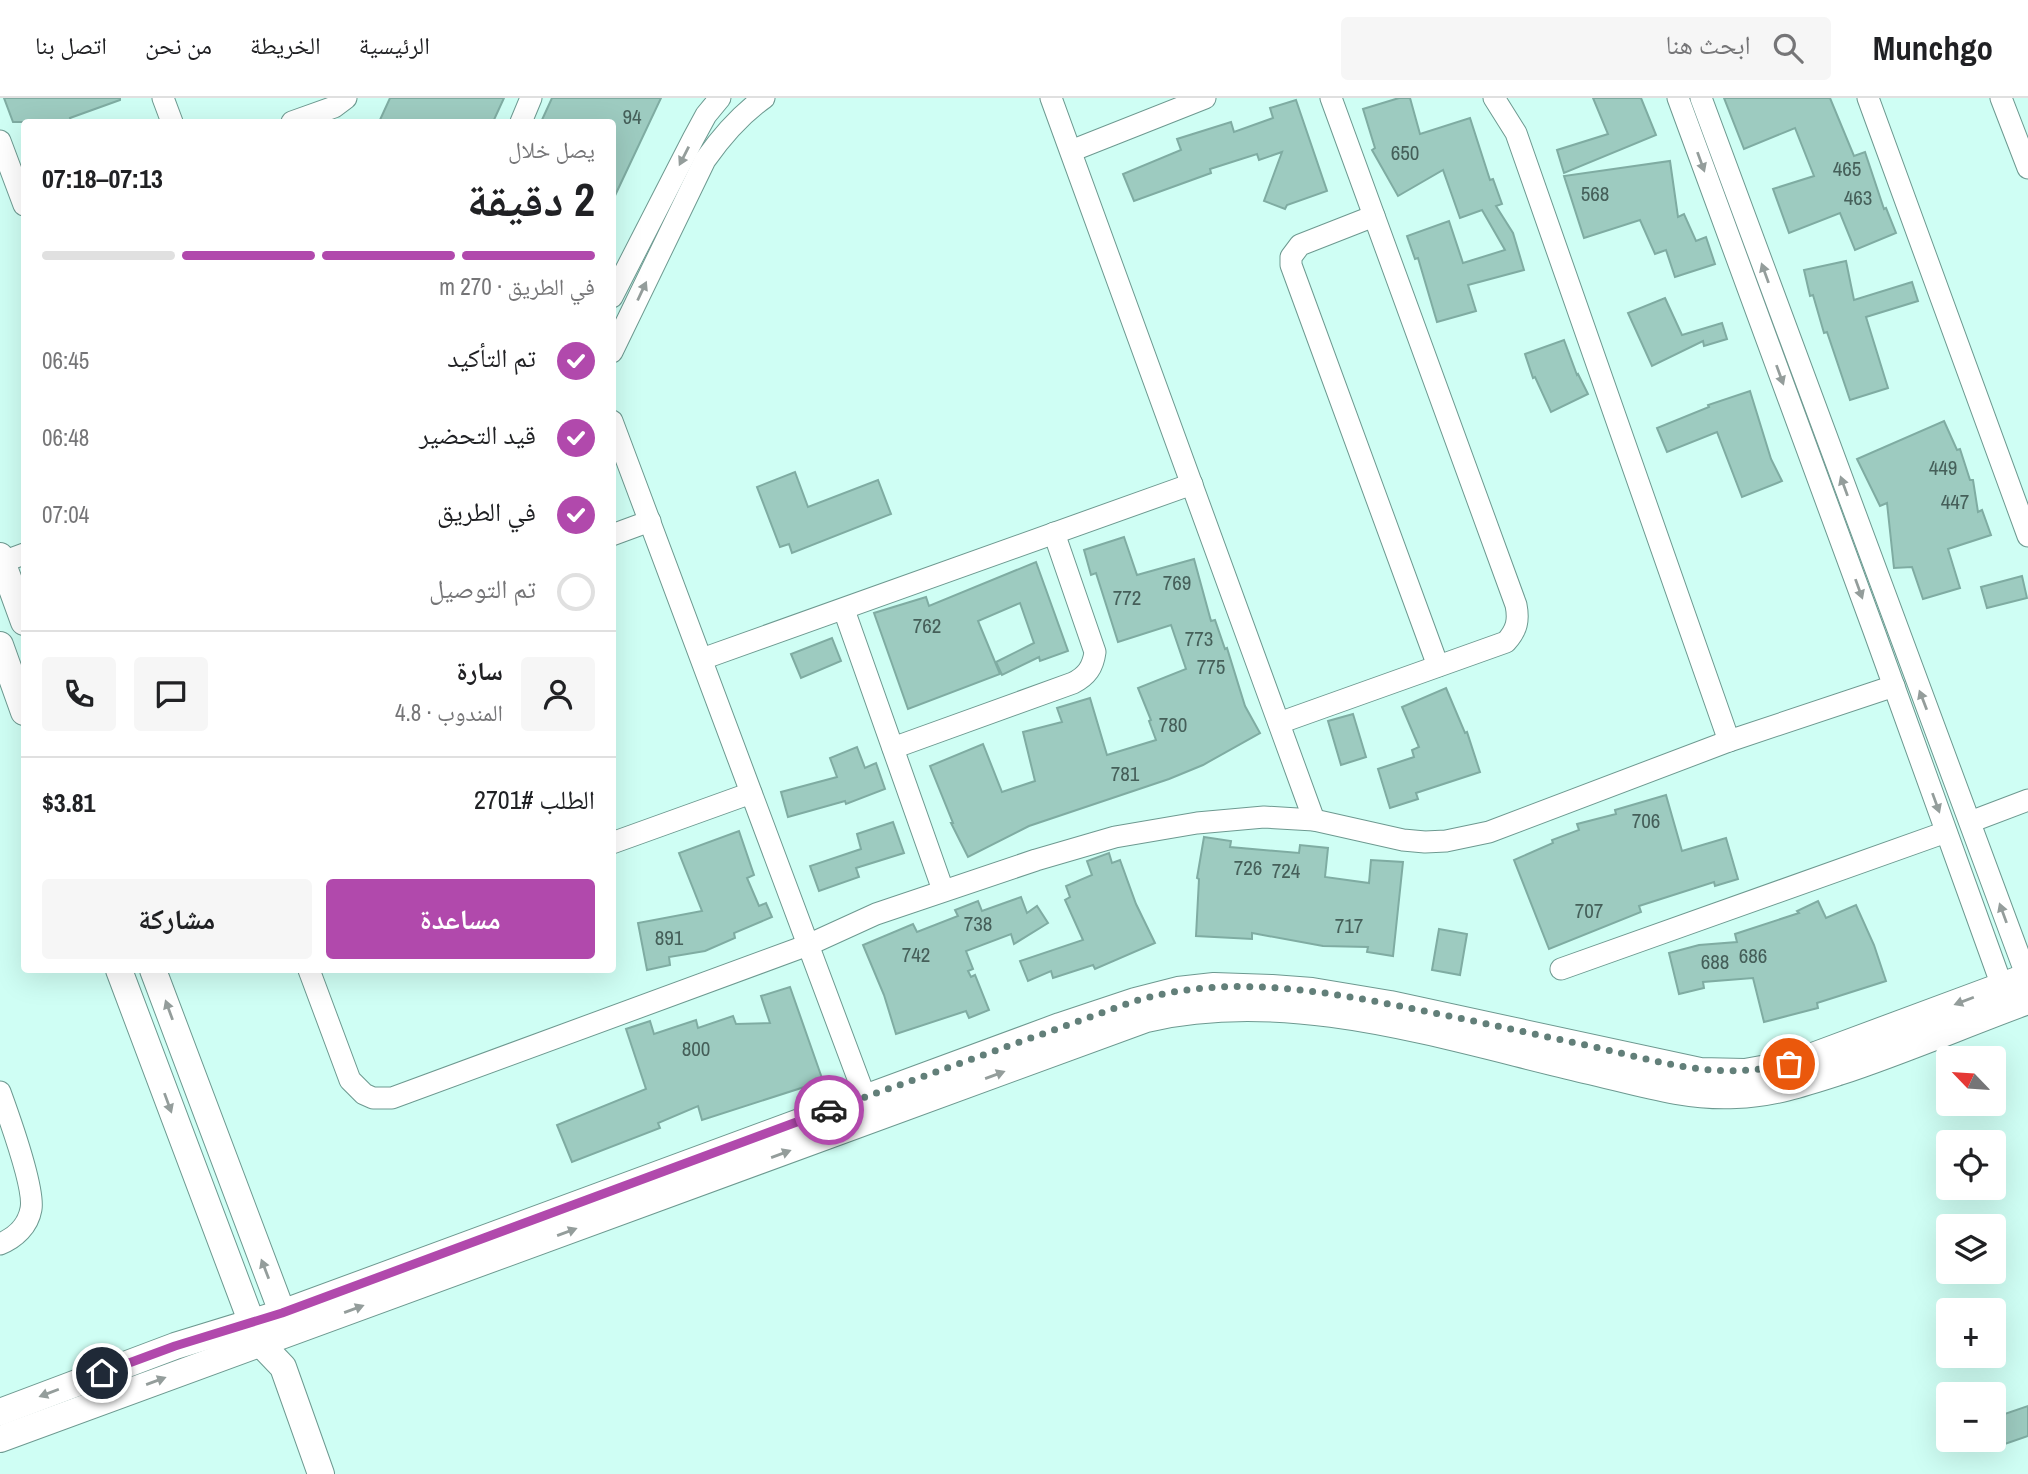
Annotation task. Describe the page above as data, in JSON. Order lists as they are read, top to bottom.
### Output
{
  "house_numbers": [
    "94",
    "650",
    "465",
    "568",
    "463",
    "449",
    "447",
    "769",
    "772",
    "762",
    "773",
    "775",
    "780",
    "781",
    "706",
    "726",
    "724",
    "707",
    "738",
    "717",
    "891",
    "742",
    "686",
    "688",
    "800"
  ],
  "north": "top left",
  "page": {
    "header": "Munchgo",
    "search": "ابحث هنا",
    "nav": [
      "الرئيسية",
      "الخريطة",
      "من نحن",
      "اتصل بنا"
    ],
    "heading": ["2 دقيقة", "يصل خلال", "07:13–07:18"],
    "panel": [
      "سارة",
      "المندوب · 4.8",
      "الطلب #2701",
      "$3.81"
    ],
    "bar": "في الطريق · 270 m",
    "list": [
      ["تم التأكيد", "06:45"],
      ["قيد التحضير", "06:48"],
      ["في الطريق", "07:04"],
      "تم التوصيل"
    ],
    "buttons": ["مساعدة", "مشاركة"],
    "map_buttons": ["+", "−"]
  }
}
